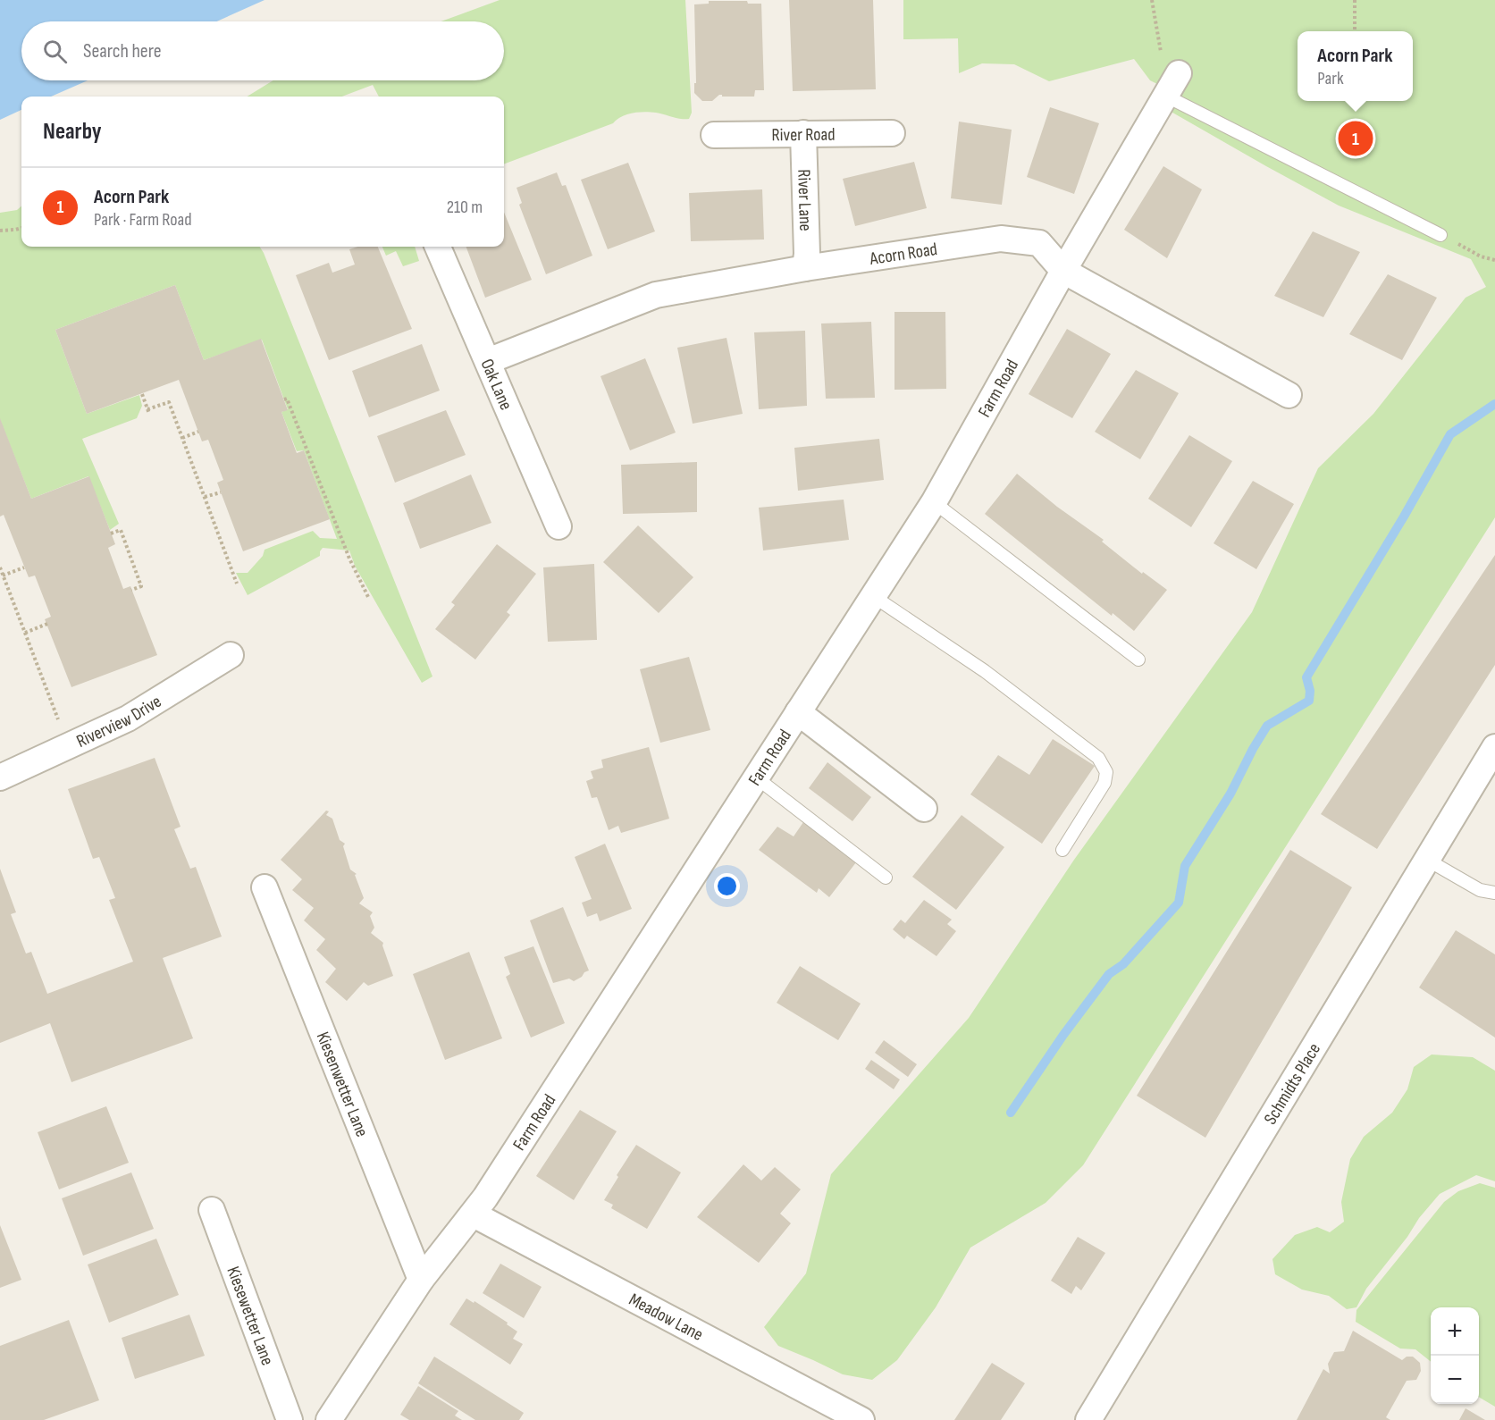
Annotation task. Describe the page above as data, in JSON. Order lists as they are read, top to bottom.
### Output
{
  "streets": {
    "street": [
      "River Road",
      "River Lane",
      "Acorn Road",
      "Oak Lane",
      "Farm Road",
      "Riverview Drive",
      "Kiesenwetter Lane",
      "Schmidts Place",
      "Kiesewetter Lane",
      "Meadow Lane"
    ]
  },
  "crossings": [
    ["River Road", "River Lane"],
    ["River Lane", "Acorn Road"],
    ["Acorn Road", "Oak Lane"],
    ["Acorn Road", "Farm Road"],
    ["Farm Road", "Kiesenwetter Lane"],
    ["Farm Road", "Meadow Lane"]
  ],
  "page": {
    "search": "Search here",
    "popup": ["Acorn Park", "Park"],
    "heading": "Nearby",
    "pins": "1",
    "list": [
      {
        "mark": "1",
        "name": "Acorn Park",
        "note": "Park · Farm Road",
        "value": "210 m"
      }
    ],
    "map_buttons": ["+", "−"]
  }
}
